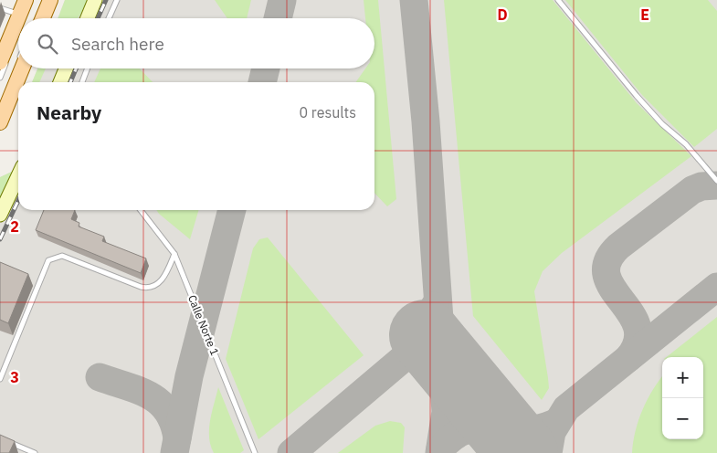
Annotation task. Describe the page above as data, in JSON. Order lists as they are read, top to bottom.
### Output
{
  "streets": {
    "lane": ["Calle Norte 1"]
  },
  "page": {
    "search": "Search here",
    "heading": ["Nearby", "0 results"],
    "map_buttons": ["+", "−"]
  },
  "grid": {
    "columns": ["D", "E"],
    "rows": ["2", "3"]
  }
}
